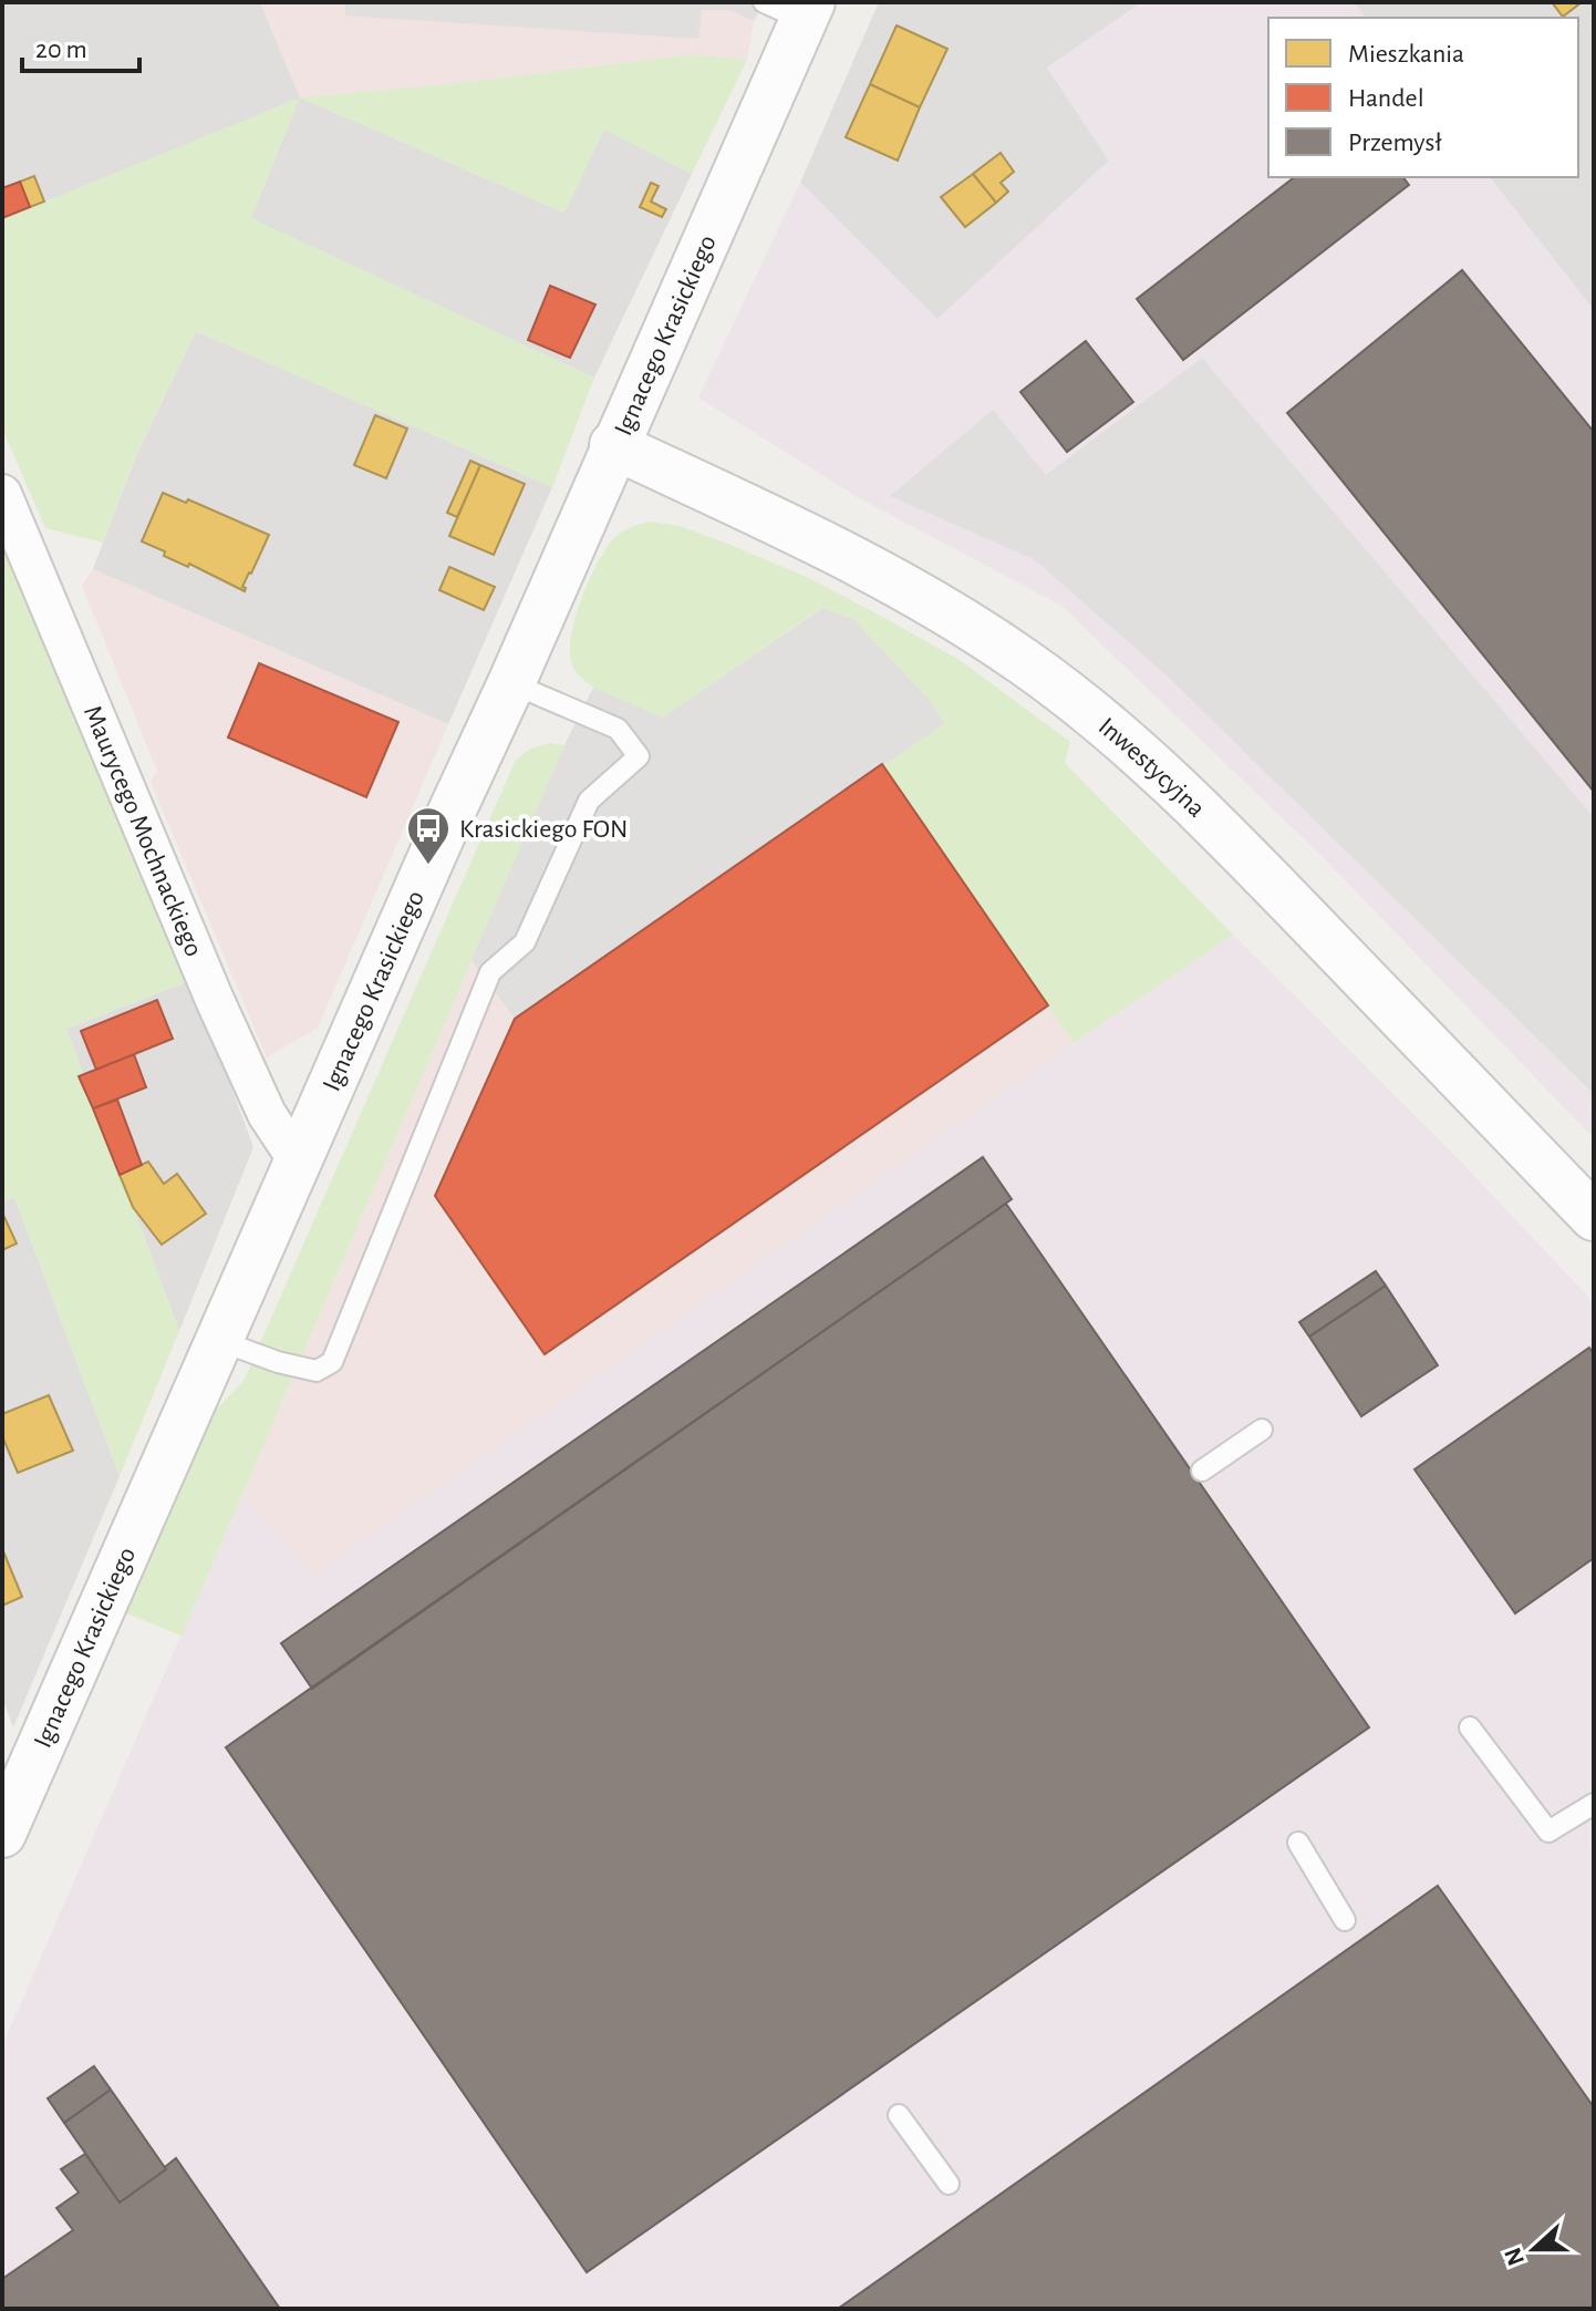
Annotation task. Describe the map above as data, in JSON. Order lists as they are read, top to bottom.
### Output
{
  "streets": {
    "street": ["Ignacego Krasickiego", "Inwestycyjna", "Maurycego Mochnackiego"]
  },
  "crossings": [
    ["Ignacego Krasickiego", "Inwestycyjna"],
    ["Ignacego Krasickiego", "Maurycego Mochnackiego"]
  ],
  "places": {
    "bus stop": ["Krasickiego FON"]
  },
  "legend": ["Mieszkania", "Handel", "Przemysł"],
  "scale_bar": "20 m",
  "north": "left"
}
